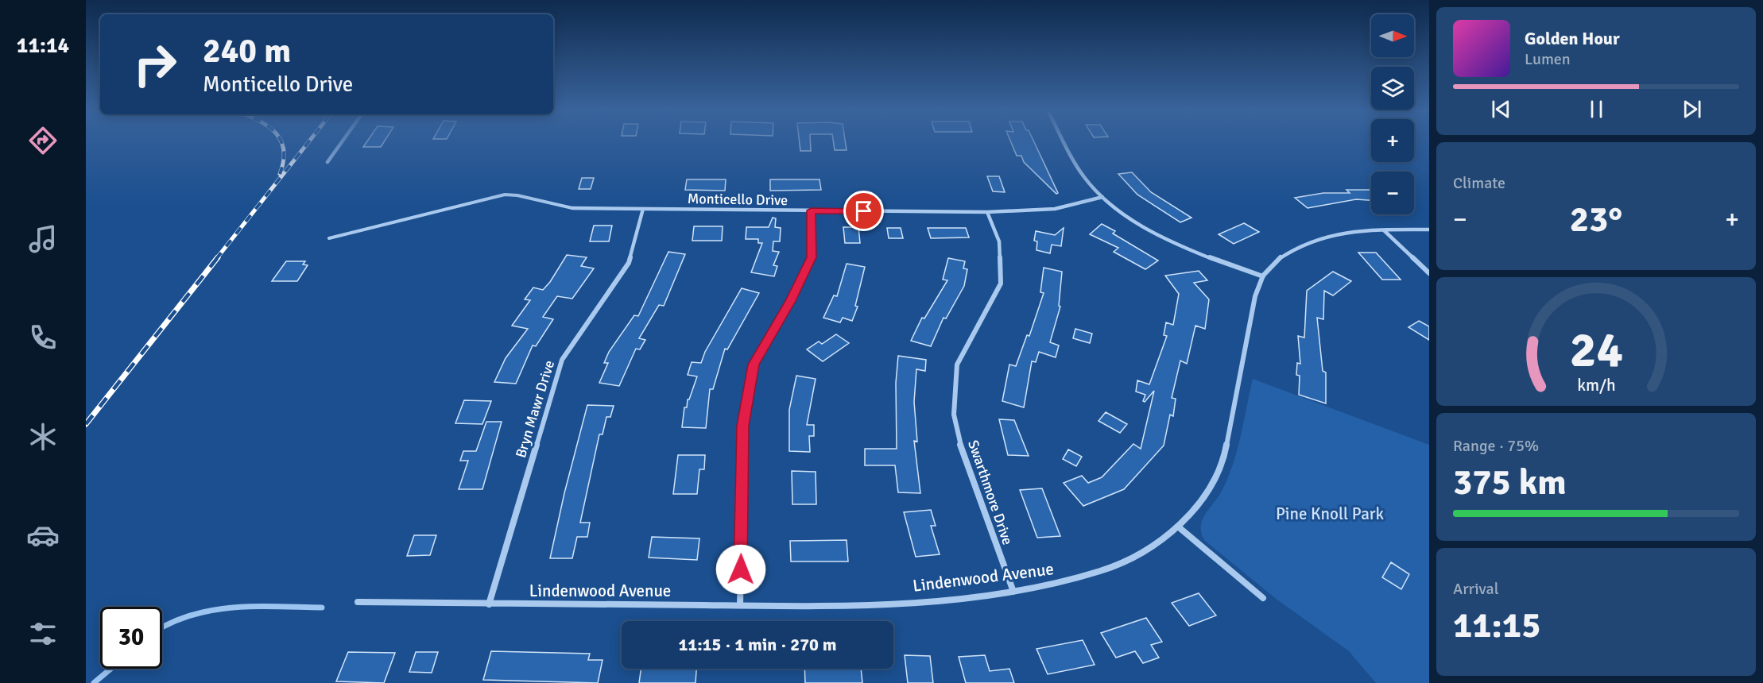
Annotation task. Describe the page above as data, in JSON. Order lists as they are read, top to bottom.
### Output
{
  "streets": {
    "street": [
      "Monticello Drive",
      "Bryn Mawr Drive",
      "Swarthmore Drive",
      "Lindenwood Avenue"
    ]
  },
  "crossings": [
    ["Monticello Drive", "Bryn Mawr Drive"],
    ["Monticello Drive", "Swarthmore Drive"],
    ["Bryn Mawr Drive", "Lindenwood Avenue"],
    ["Swarthmore Drive", "Lindenwood Avenue"]
  ],
  "parks": ["Pine Knoll Park"],
  "north": "right",
  "page": {
    "tabs": "11:14",
    "map_buttons": ["+", "−"],
    "turn": ["240 m", "Monticello Drive"],
    "song": ["Golden Hour", "Lumen"],
    "tile": [
      "Climate",
      ["Range · 75%", "375 km"],
      ["Arrival", "11:15"]
    ],
    "heat": ["−", "23°", "+"],
    "limit": "30",
    "trip": "11:15 · 1 min · 270 m",
    "gauge": ["24", "km/h"]
  }
}
